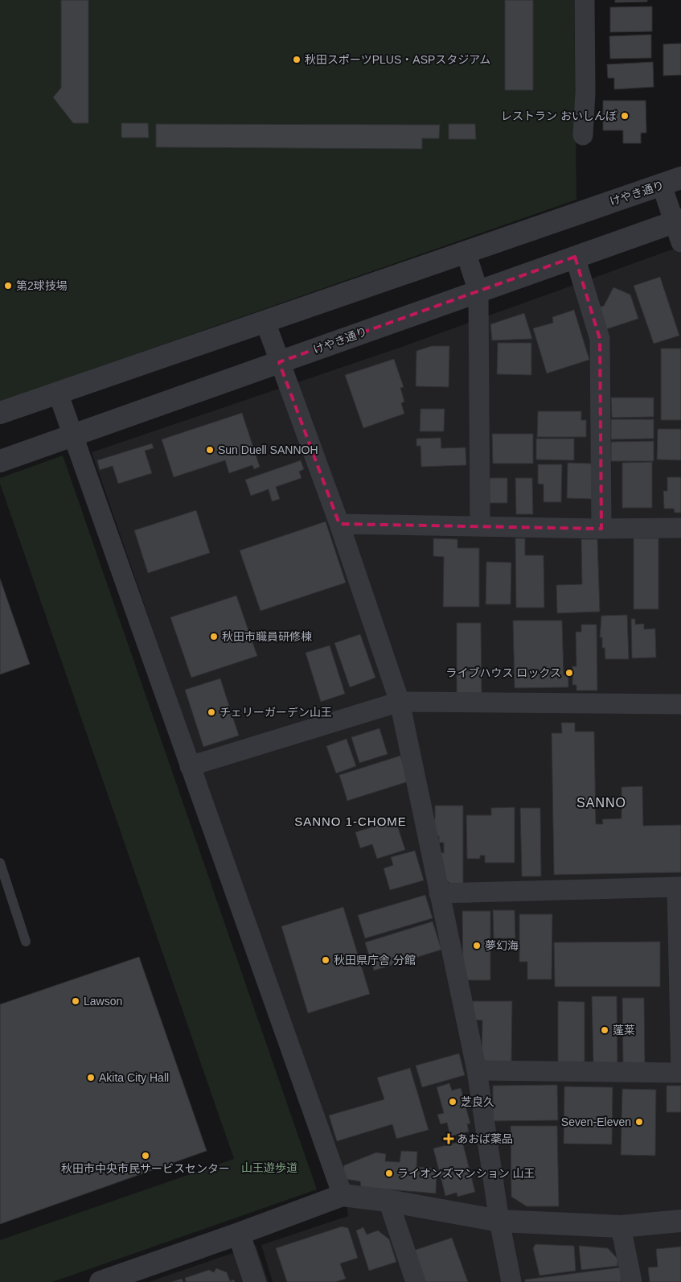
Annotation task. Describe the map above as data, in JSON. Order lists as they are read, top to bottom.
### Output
{
  "streets": {
    "street": ["けやき通り"]
  },
  "districts": ["SANNO", "SANNO 1-CHOME"],
  "parks": ["山王遊歩道"],
  "places": {
    "other": [
      "秋田スポーツPLUS・ASPスタジアム",
      "レストラン おいしんぼ",
      "第2球技場",
      "Sun Duell SANNOH",
      "秋田市職員研修棟",
      "ライブハウス ロックス",
      "チェリーガーデン山王",
      "夢幻海",
      "秋田県庁舎 分館",
      "Lawson",
      "蓬莱",
      "Akita City Hall",
      "芝良久",
      "Seven-Eleven",
      "秋田市中央市民サービスセンター",
      "ライオンズマンション 山王"
    ],
    "health": ["あおば薬品"]
  }
}
